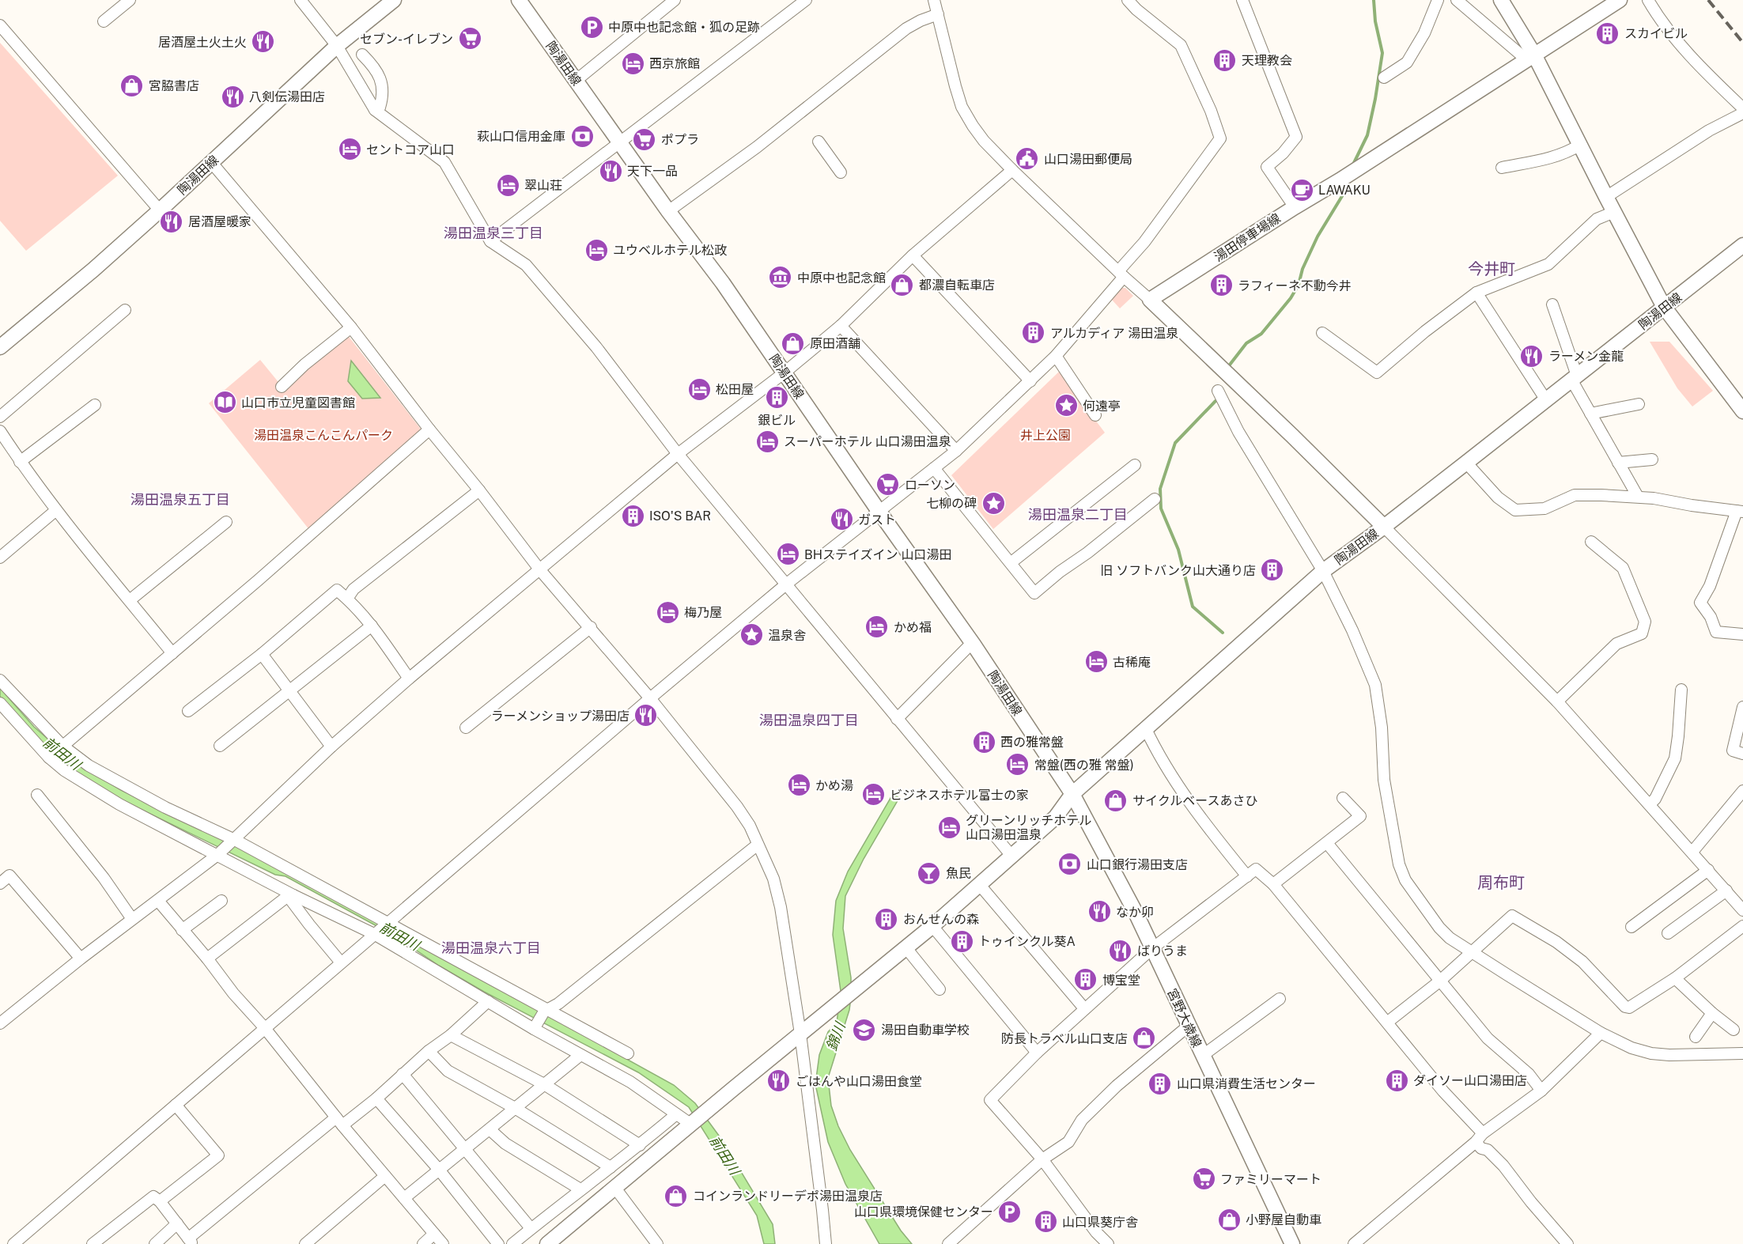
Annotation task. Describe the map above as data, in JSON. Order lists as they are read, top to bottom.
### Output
{
  "streets": {
    "main road": ["陶湯田線", "湯田停車場線", "宮野大歳線"]
  },
  "crossings": [
    ["陶湯田線", "宮野大歳線"]
  ],
  "districts": [
    "湯田温泉三丁目",
    "今井町",
    "湯田温泉五丁目",
    "湯田温泉二丁目",
    "湯田温泉四丁目",
    "周布町",
    "湯田温泉六丁目"
  ],
  "water": ["前田川", "錦川"],
  "parks": ["湯田温泉こんこんパーク", "井上公園"],
  "places": {
    "parking": ["中原中也記念館・狐の足跡", "山口県環境保健センター"],
    "building": [
      "スカイビル",
      "天理教会",
      "ラフィーネ不動今井",
      "アルカディア 湯田温泉",
      "銀ビル",
      "ISO'S BAR",
      "旧 ソフトバンク山大通り店",
      "西の雅常盤",
      "おんせんの森",
      "トゥインクル葵A",
      "博宝堂",
      "ダイソー山口湯田店",
      "山口県消費生活センター",
      "山口県葵庁舎"
    ],
    "supermarket": [
      "セブン-イレブン",
      "ポプラ",
      "ローソン",
      "ファミリーマート"
    ],
    "restaurant": [
      "居酒屋土火土火",
      "八剣伝湯田店",
      "天下一品",
      "居酒屋暖家",
      "ラーメン金龍",
      "ガスト",
      "ラーメンショップ湯田店",
      "なか卯",
      "ばりうま",
      "ごはんや山口湯田食堂"
    ],
    "hotel": [
      "西京旅館",
      "セントコア山口",
      "翠山荘",
      "ユウベルホテル松政",
      "松田屋",
      "スーパーホテル 山口湯田温泉",
      "BHステイズイン 山口湯田",
      "梅乃屋",
      "かめ福",
      "古稀庵",
      "常盤(西の雅 常盤)",
      "かめ湯",
      "ビジネスホテル富士の家",
      "グリーンリッチホテル 山口湯田温泉"
    ],
    "shop": [
      "宮脇書店",
      "都濃自転車店",
      "原田酒舗",
      "サイクルベースあさひ",
      "防長トラベル山口支店",
      "コインランドリーデポ湯田温泉店",
      "小野屋自動車"
    ],
    "bank": ["萩山口信用金庫", "山口銀行湯田支店"],
    "public building": ["山口湯田郵便局"],
    "cafe": ["LAWAKU"],
    "museum": ["中原中也記念館"],
    "library": ["山口市立児童図書館"],
    "place": ["何遠亭", "七柳の碑", "温泉舎"],
    "bar": ["魚民"],
    "school or university": ["湯田自動車学校"]
  }
}
